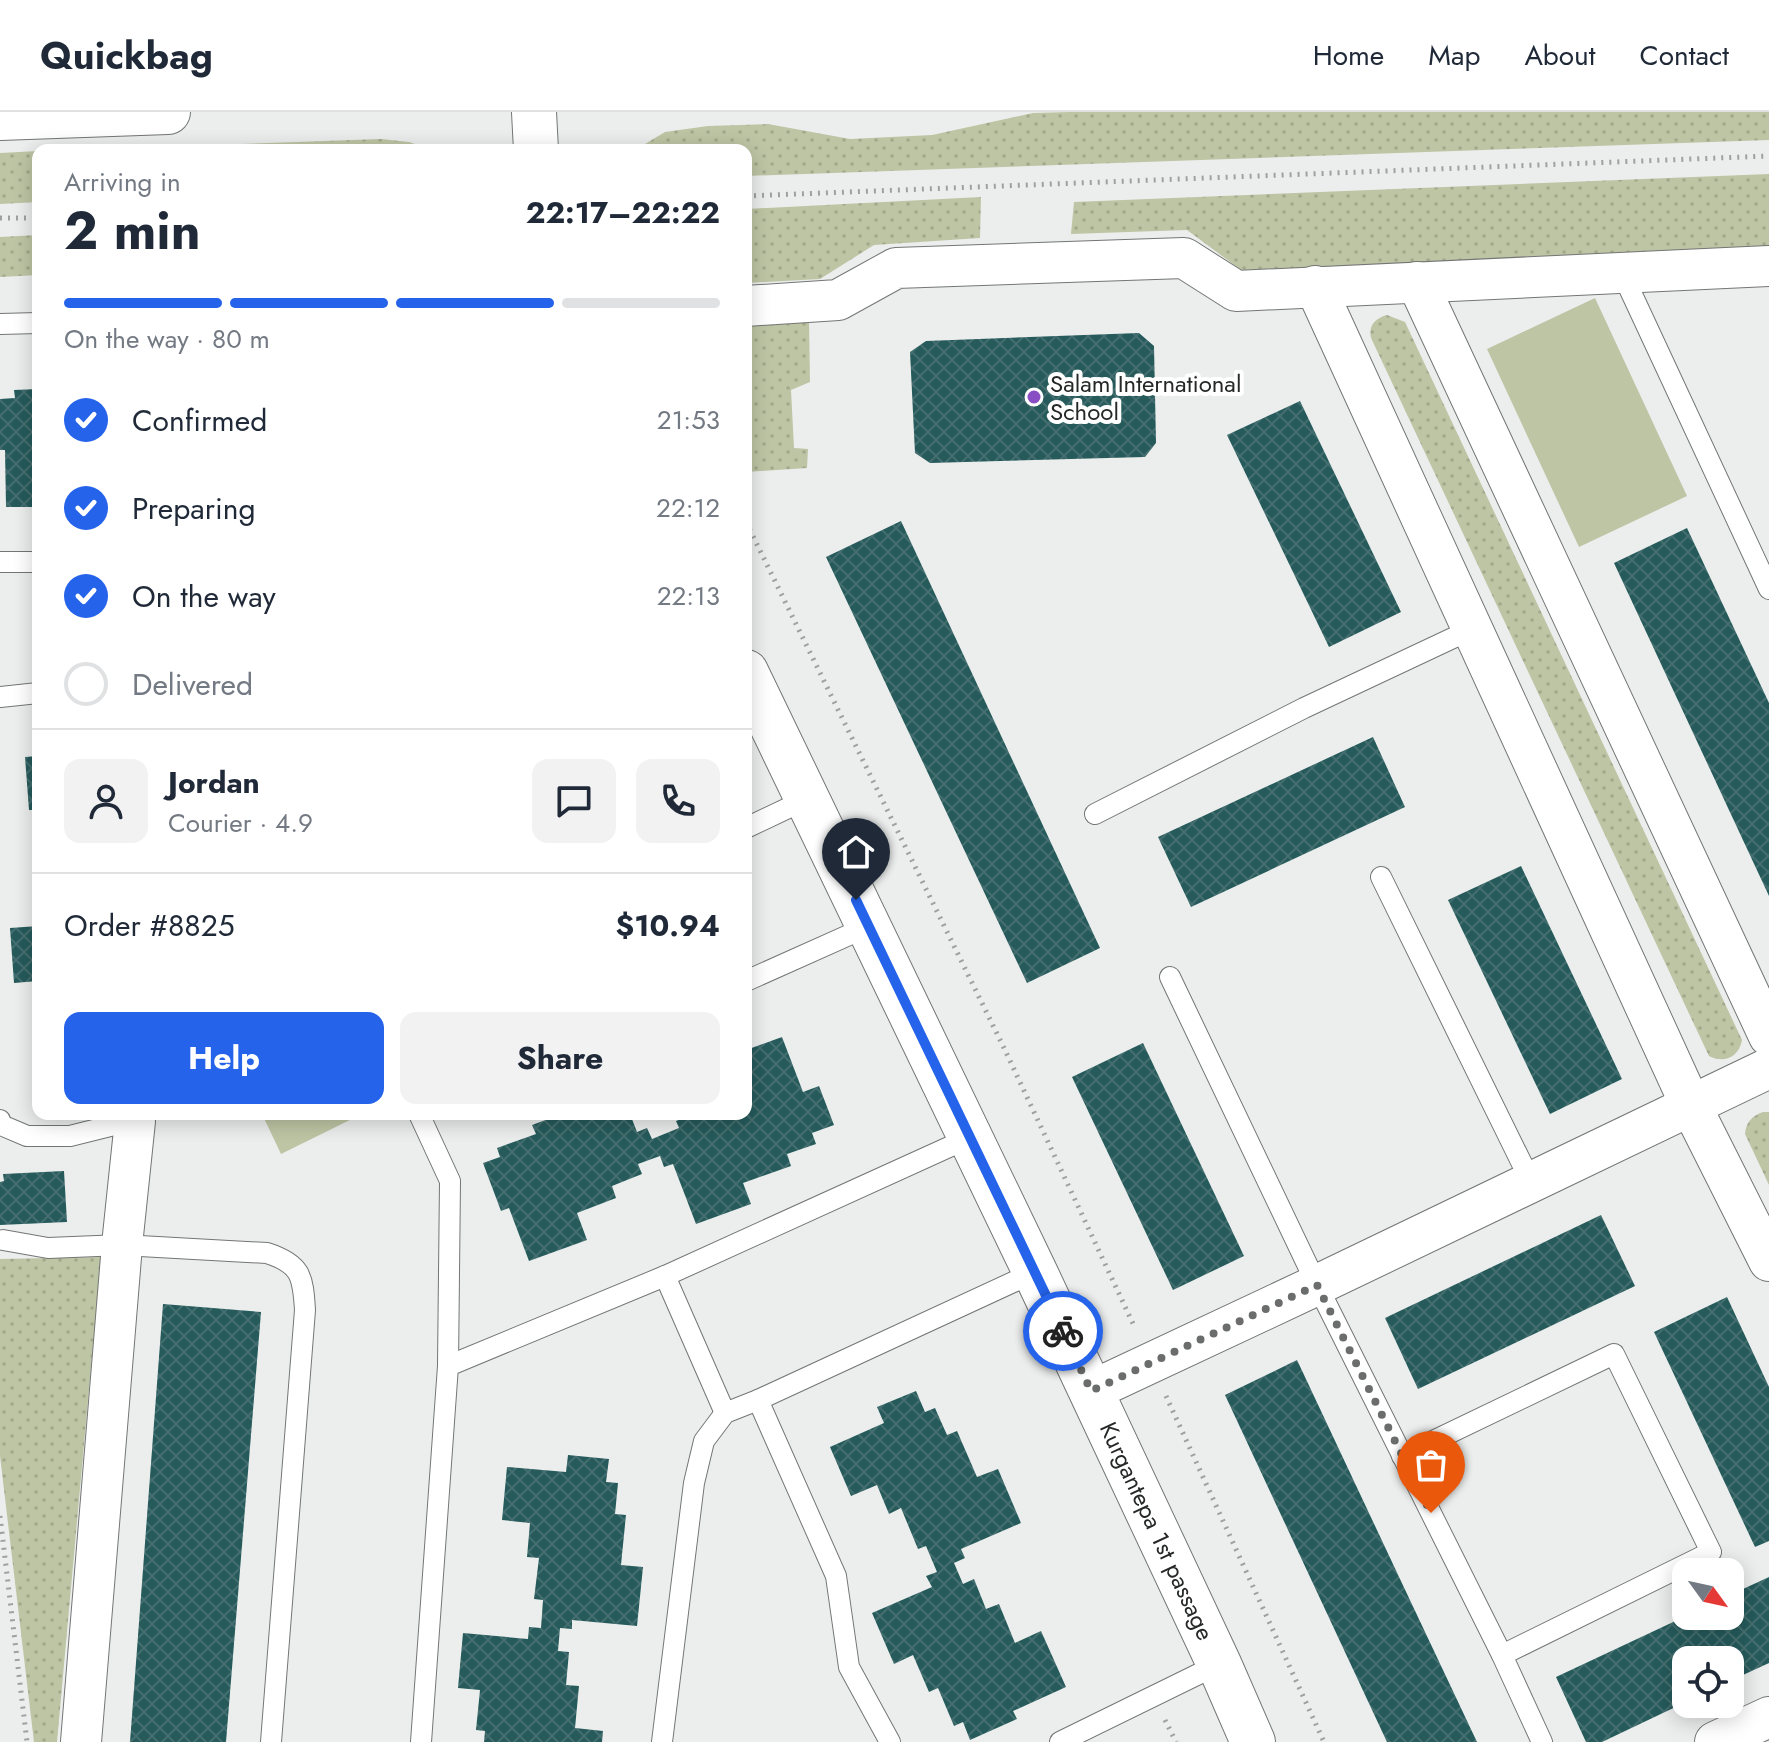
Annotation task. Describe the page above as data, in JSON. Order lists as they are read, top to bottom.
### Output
{
  "streets": {
    "street": ["Kurgantepa 1st passage"]
  },
  "places": ["Salam International School"],
  "north": "bottom right",
  "page": {
    "header": "Quickbag",
    "nav": [
      "Home",
      "Map",
      "About",
      "Contact"
    ],
    "heading": ["2 min", "Arriving in", "22:17–22:22"],
    "panel": [
      "Jordan",
      "Courier · 4.9",
      "Order #8825",
      "$10.94"
    ],
    "bar": "On the way · 80 m",
    "list": [
      ["Confirmed", "21:53"],
      ["Preparing", "22:12"],
      ["On the way", "22:13"],
      "Delivered"
    ],
    "buttons": ["Help", "Share"]
  }
}
